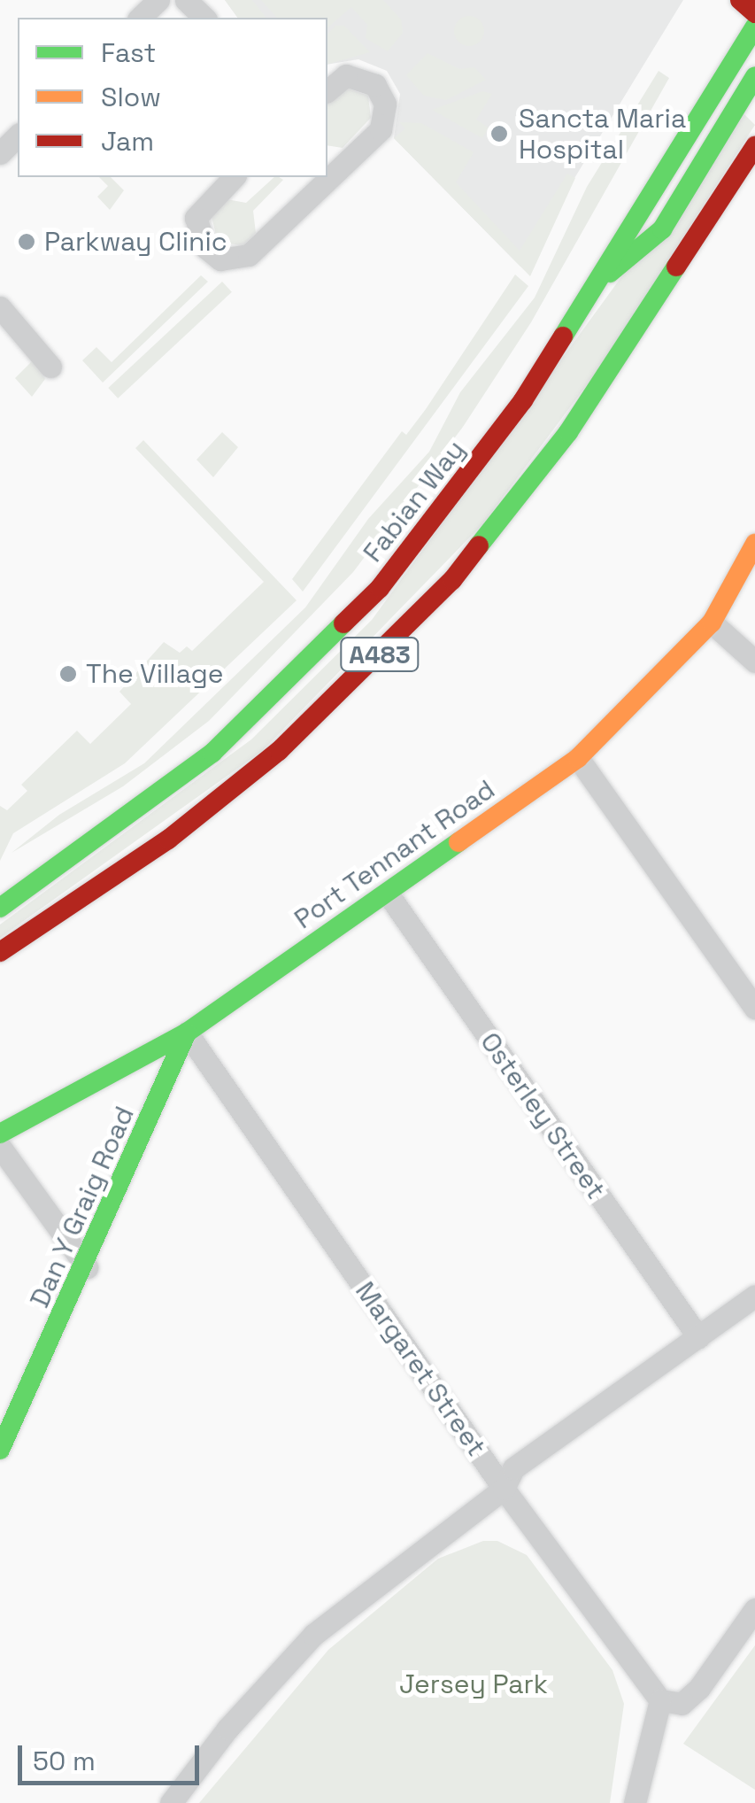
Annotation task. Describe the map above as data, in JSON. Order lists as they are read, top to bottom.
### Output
{
  "streets": {
    "main road": [
      "Fabian Way",
      "A483",
      "Port Tennant Road",
      "Dan Y Graig Road"
    ],
    "street": ["Osterley Street", "Margaret Street"]
  },
  "crossings": [
    ["Port Tennant Road", "Osterley Street"],
    ["Port Tennant Road", "Dan Y Graig Road"],
    ["Port Tennant Road", "Margaret Street"],
    ["Dan Y Graig Road", "Margaret Street"]
  ],
  "parks": ["Jersey Park"],
  "places": ["Sancta Maria Hospital", "Parkway Clinic", "The Village"],
  "legend": ["Fast", "Slow", "Jam"],
  "scale_bar": "50 m"
}
